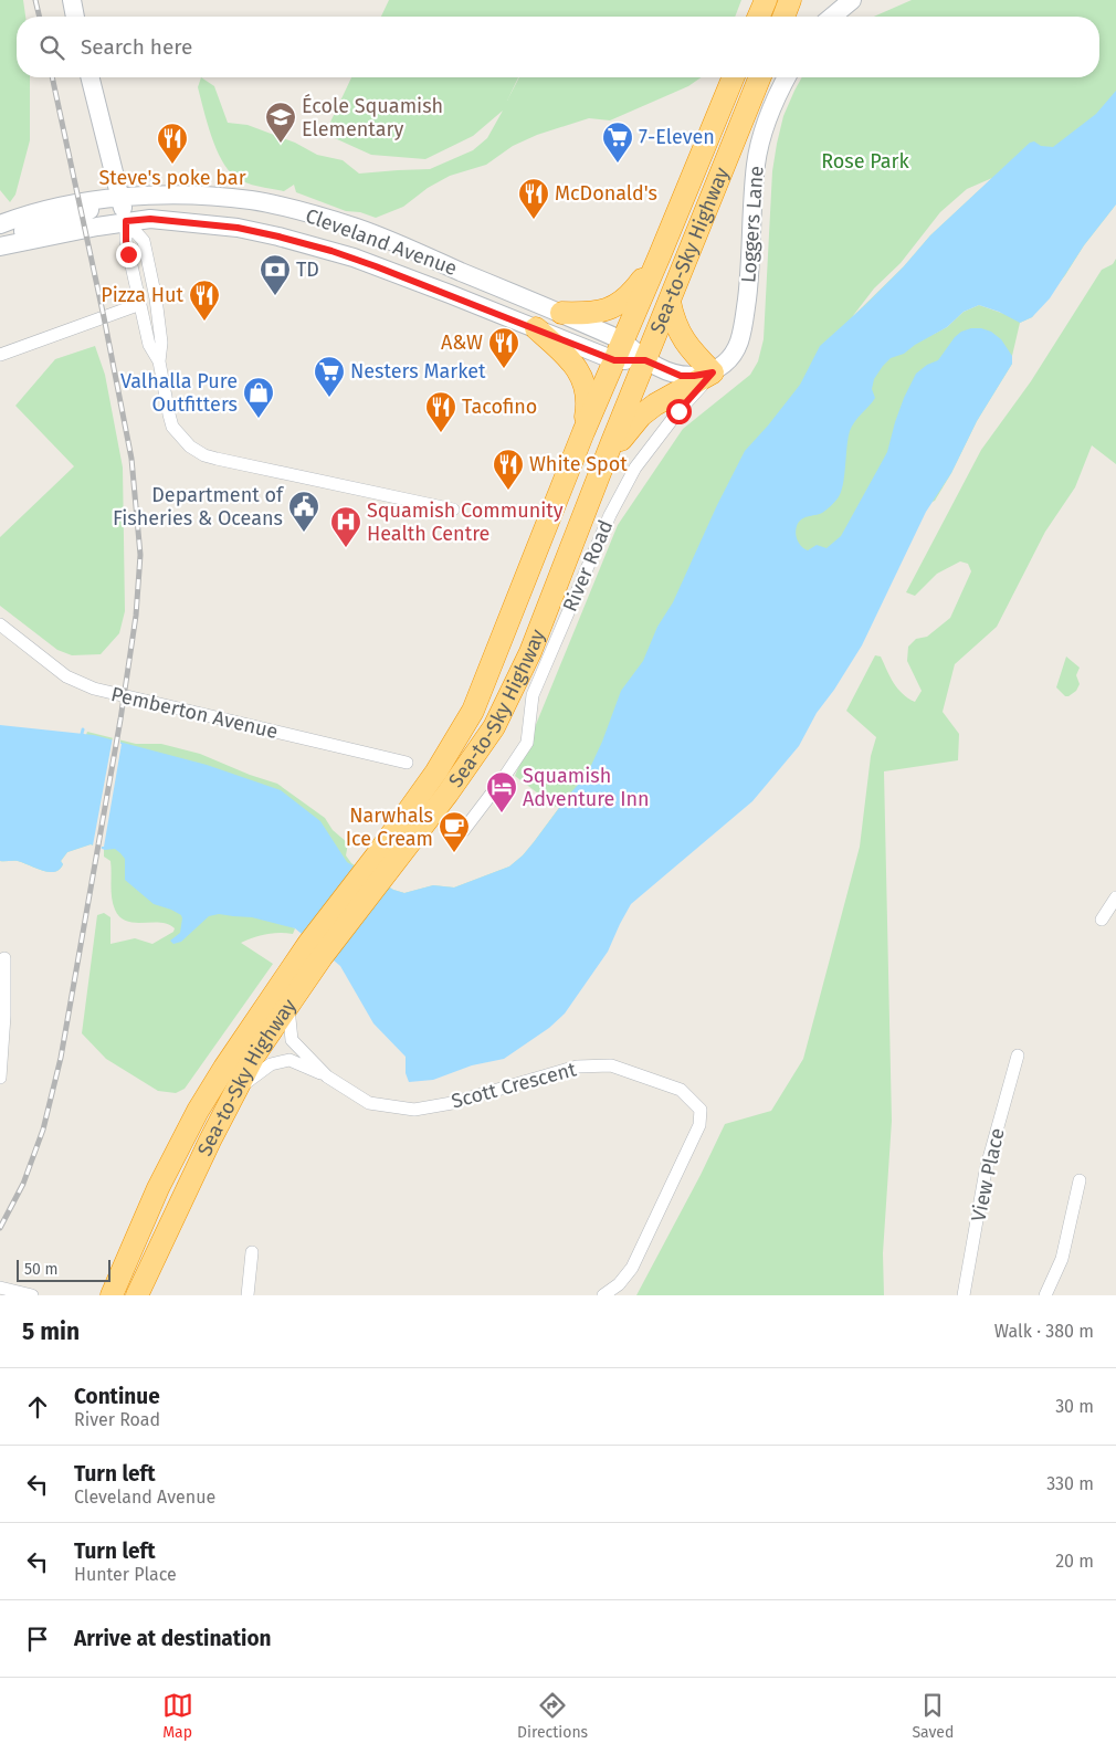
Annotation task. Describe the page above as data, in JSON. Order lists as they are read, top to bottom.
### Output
{
  "streets": {
    "highway": ["Sea-to-Sky Highway"],
    "street": [
      "Loggers Lane",
      "Cleveland Avenue",
      "River Road",
      "Pemberton Avenue",
      "Scott Crescent",
      "View Place"
    ]
  },
  "crossings": [
    ["Loggers Lane", "Cleveland Avenue"],
    ["Loggers Lane", "River Road"],
    ["Cleveland Avenue", "Sea-to-Sky Highway"],
    ["Cleveland Avenue", "River Road"],
    ["Sea-to-Sky Highway", "Scott Crescent"]
  ],
  "parks": ["Rose Park"],
  "places": {
    "school or university": ["École Squamish Elementary"],
    "supermarket": ["7-Eleven", "Nesters Market"],
    "restaurant": [
      "Steve's poke bar",
      "McDonald's",
      "Pizza Hut",
      "A&W",
      "Tacofino",
      "White Spot"
    ],
    "bank": ["TD"],
    "shop": ["Valhalla Pure Outfitters"],
    "public building": ["Department of Fisheries & Oceans"],
    "hospital": ["Squamish Community Health Centre"],
    "hotel": ["Squamish Adventure Inn"],
    "cafe": ["Narwhals Ice Cream"]
  },
  "scale_bar": "50 m",
  "page": {
    "search": "Search here",
    "scale": "50 m",
    "heading": ["5 min", "Walk · 380 m"],
    "list": [
      ["Continue", "River Road", "30 m"],
      ["Turn left", "Cleveland Avenue", "330 m"],
      ["Turn left", "Hunter Place", "20 m"],
      "Arrive at destination"
    ],
    "nav": ["Map", "Directions", "Saved"]
  }
}
